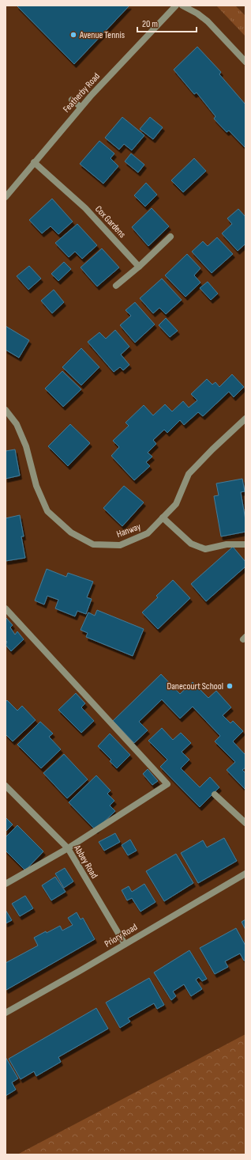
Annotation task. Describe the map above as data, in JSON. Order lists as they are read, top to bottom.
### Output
{
  "streets": {
    "street": [
      "Featherby Road",
      "Cox Gardens",
      "Hanway",
      "Abbey Road",
      "Priory Road"
    ]
  },
  "crossings": [
    ["Featherby Road", "Cox Gardens"],
    ["Abbey Road", "Priory Road"]
  ],
  "places": ["Avenue Tennis", "Danecourt School"],
  "scale_bar": "20 m"
}
